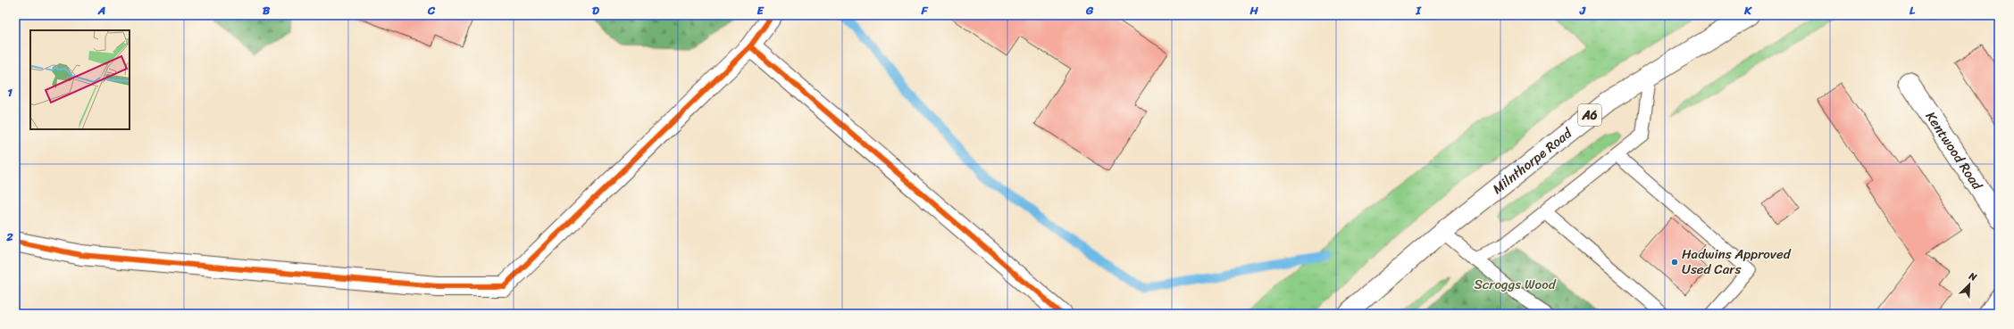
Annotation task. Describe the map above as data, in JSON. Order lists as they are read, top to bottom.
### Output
{
  "streets": {
    "main road": ["A6", "Kentwood Road", "Milnthorpe Road"]
  },
  "parks": ["Scroggs Wood"],
  "places": ["Hadwins Approved Used Cars"],
  "north": "top right",
  "grid": {
    "columns": [
      "A",
      "B",
      "C",
      "D",
      "E",
      "F",
      "G",
      "H",
      "I",
      "J",
      "K",
      "L"
    ],
    "rows": ["1", "2"]
  }
}
